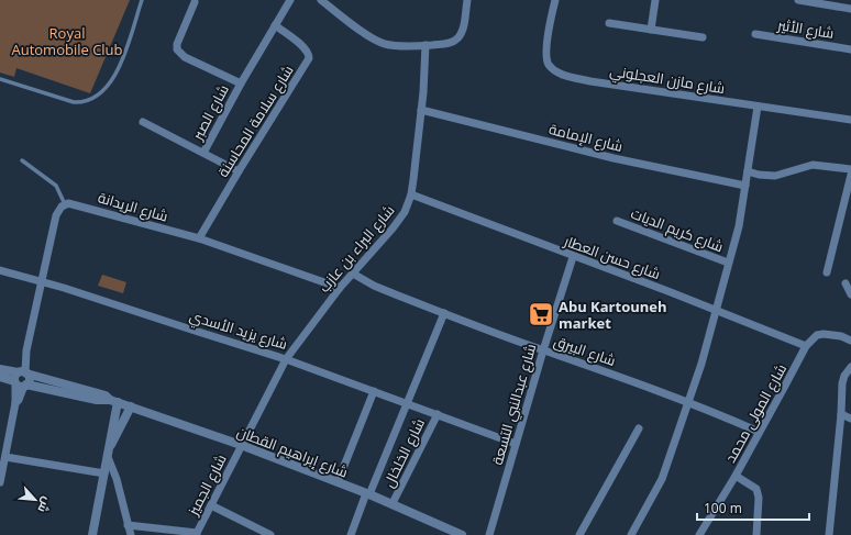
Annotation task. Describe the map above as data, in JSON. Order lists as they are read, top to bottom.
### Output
{
  "streets": {
    "street": [
      "شارع الأثير",
      "شارع مازن العجلوني",
      "شارع الصبر",
      "شارع سلامة المحاسنة",
      "شارع الإمامة",
      "شارع الريدانة",
      "شارع كريم الديات",
      "شارع البراء بن عازب",
      "شارع حسن العطار",
      "شارع يزيد الأسدي",
      "شارع البيرق",
      "شارع عبدالنبي التسعة",
      "شارع المولى محمد",
      "شارع إبراهيم القطان",
      "شارع الخلخال",
      "شارع الجميز"
    ]
  },
  "crossings": [
    ["شارع الصبر", "شارع سلامة المحاسنة"],
    ["شارع سلامة المحاسنة", "شارع الريدانة"],
    ["شارع الإمامة", "شارع البراء بن عازب"],
    ["شارع الريدانة", "شارع البراء بن عازب"],
    ["شارع البراء بن عازب", "شارع حسن العطار"],
    ["شارع البراء بن عازب", "شارع يزيد الأسدي"],
    ["شارع البراء بن عازب", "شارع البيرق"],
    ["شارع البراء بن عازب", "شارع إبراهيم القطان"],
    ["شارع البراء بن عازب", "شارع الجميز"],
    ["شارع حسن العطار", "شارع عبدالنبي التسعة"],
    ["شارع حسن العطار", "شارع المولى محمد"],
    ["شارع يزيد الأسدي", "شارع عبدالنبي التسعة"],
    ["شارع يزيد الأسدي", "شارع الخلخال"],
    ["شارع البيرق", "شارع عبدالنبي التسعة"],
    ["شارع البيرق", "شارع المولى محمد"],
    ["شارع إبراهيم القطان", "شارع الخلخال"],
    ["شارع إبراهيم القطان", "شارع الجميز"]
  ],
  "parks": ["Royal Automobile Club"],
  "places": {
    "supermarket": ["Abu Kartouneh market"]
  },
  "scale_bar": "100 m",
  "north": "bottom right"
}
